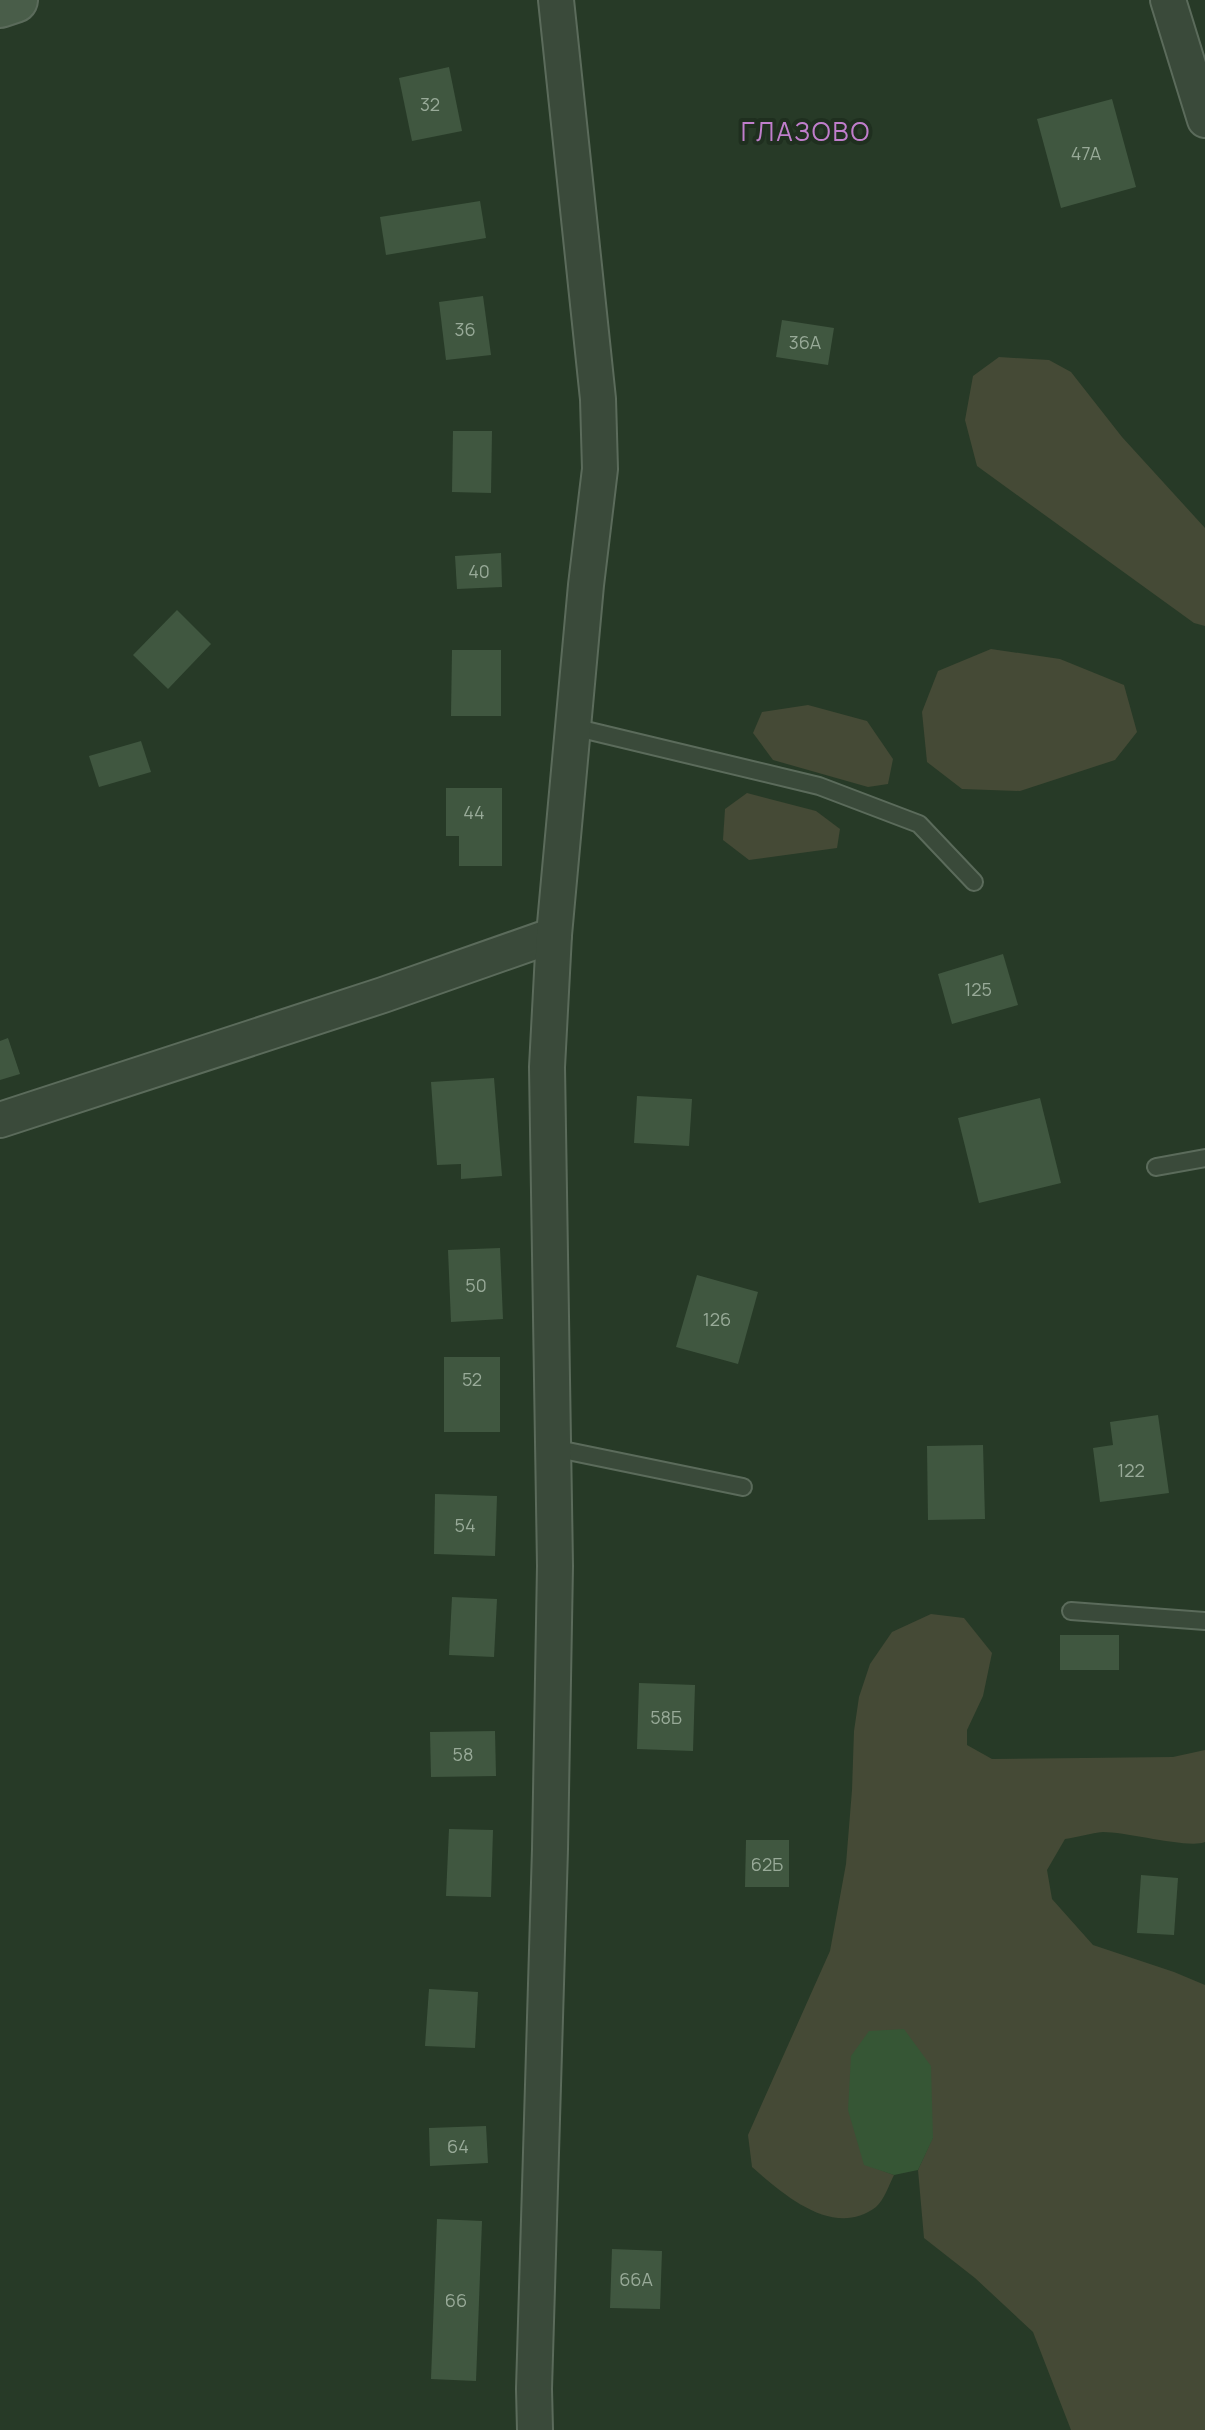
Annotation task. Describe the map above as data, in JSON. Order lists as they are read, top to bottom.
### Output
{
  "districts": ["ГЛАЗОВО"],
  "house_numbers": [
    "32",
    "47А",
    "36",
    "36А",
    "40",
    "44",
    "125",
    "50",
    "126",
    "52",
    "122",
    "54",
    "58Б",
    "58",
    "62Б",
    "64",
    "66А",
    "66"
  ]
}
